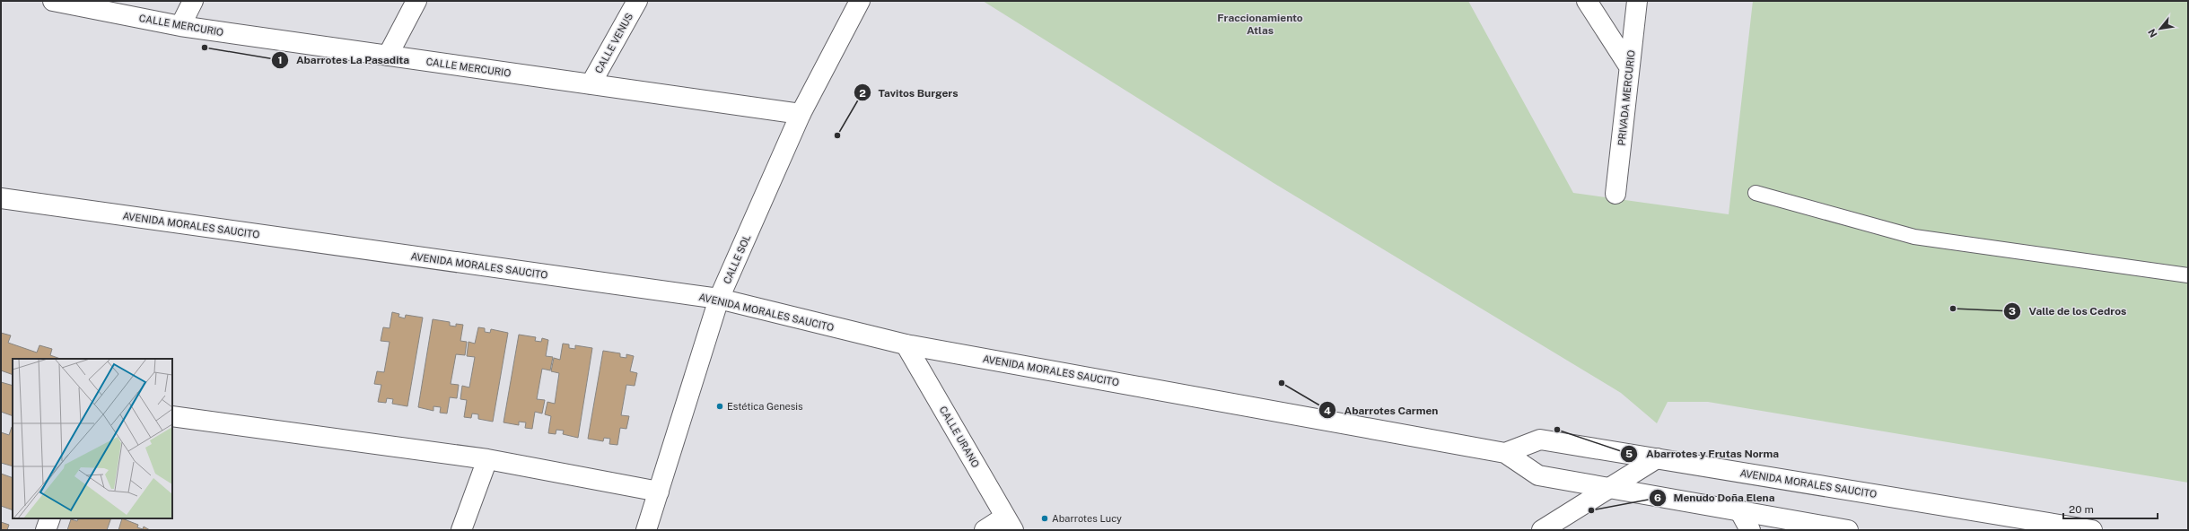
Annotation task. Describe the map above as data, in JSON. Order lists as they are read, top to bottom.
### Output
{
  "streets": {
    "street": [
      "CALLE MERCURIO",
      "CALLE VENUS",
      "PRIVADA MERCURIO",
      "AVENIDA MORALES SAUCITO",
      "CALLE SOL",
      "CALLE URANO"
    ]
  },
  "crossings": [
    ["CALLE MERCURIO", "CALLE VENUS"],
    ["CALLE MERCURIO", "CALLE SOL"],
    ["AVENIDA MORALES SAUCITO", "CALLE SOL"],
    ["AVENIDA MORALES SAUCITO", "CALLE URANO"]
  ],
  "districts": ["Fraccionamiento Atlas"],
  "places": [
    "Abarrotes La Pasadita",
    "Tavitos Burgers",
    "Valle de los Cedros",
    "Abarrotes Carmen",
    "Estética Genesis",
    "Abarrotes y Frutas Norma",
    "Menudo Doña Elena",
    "Abarrotes Lucy"
  ],
  "scale_bar": "20 m",
  "north": "bottom left"
}
